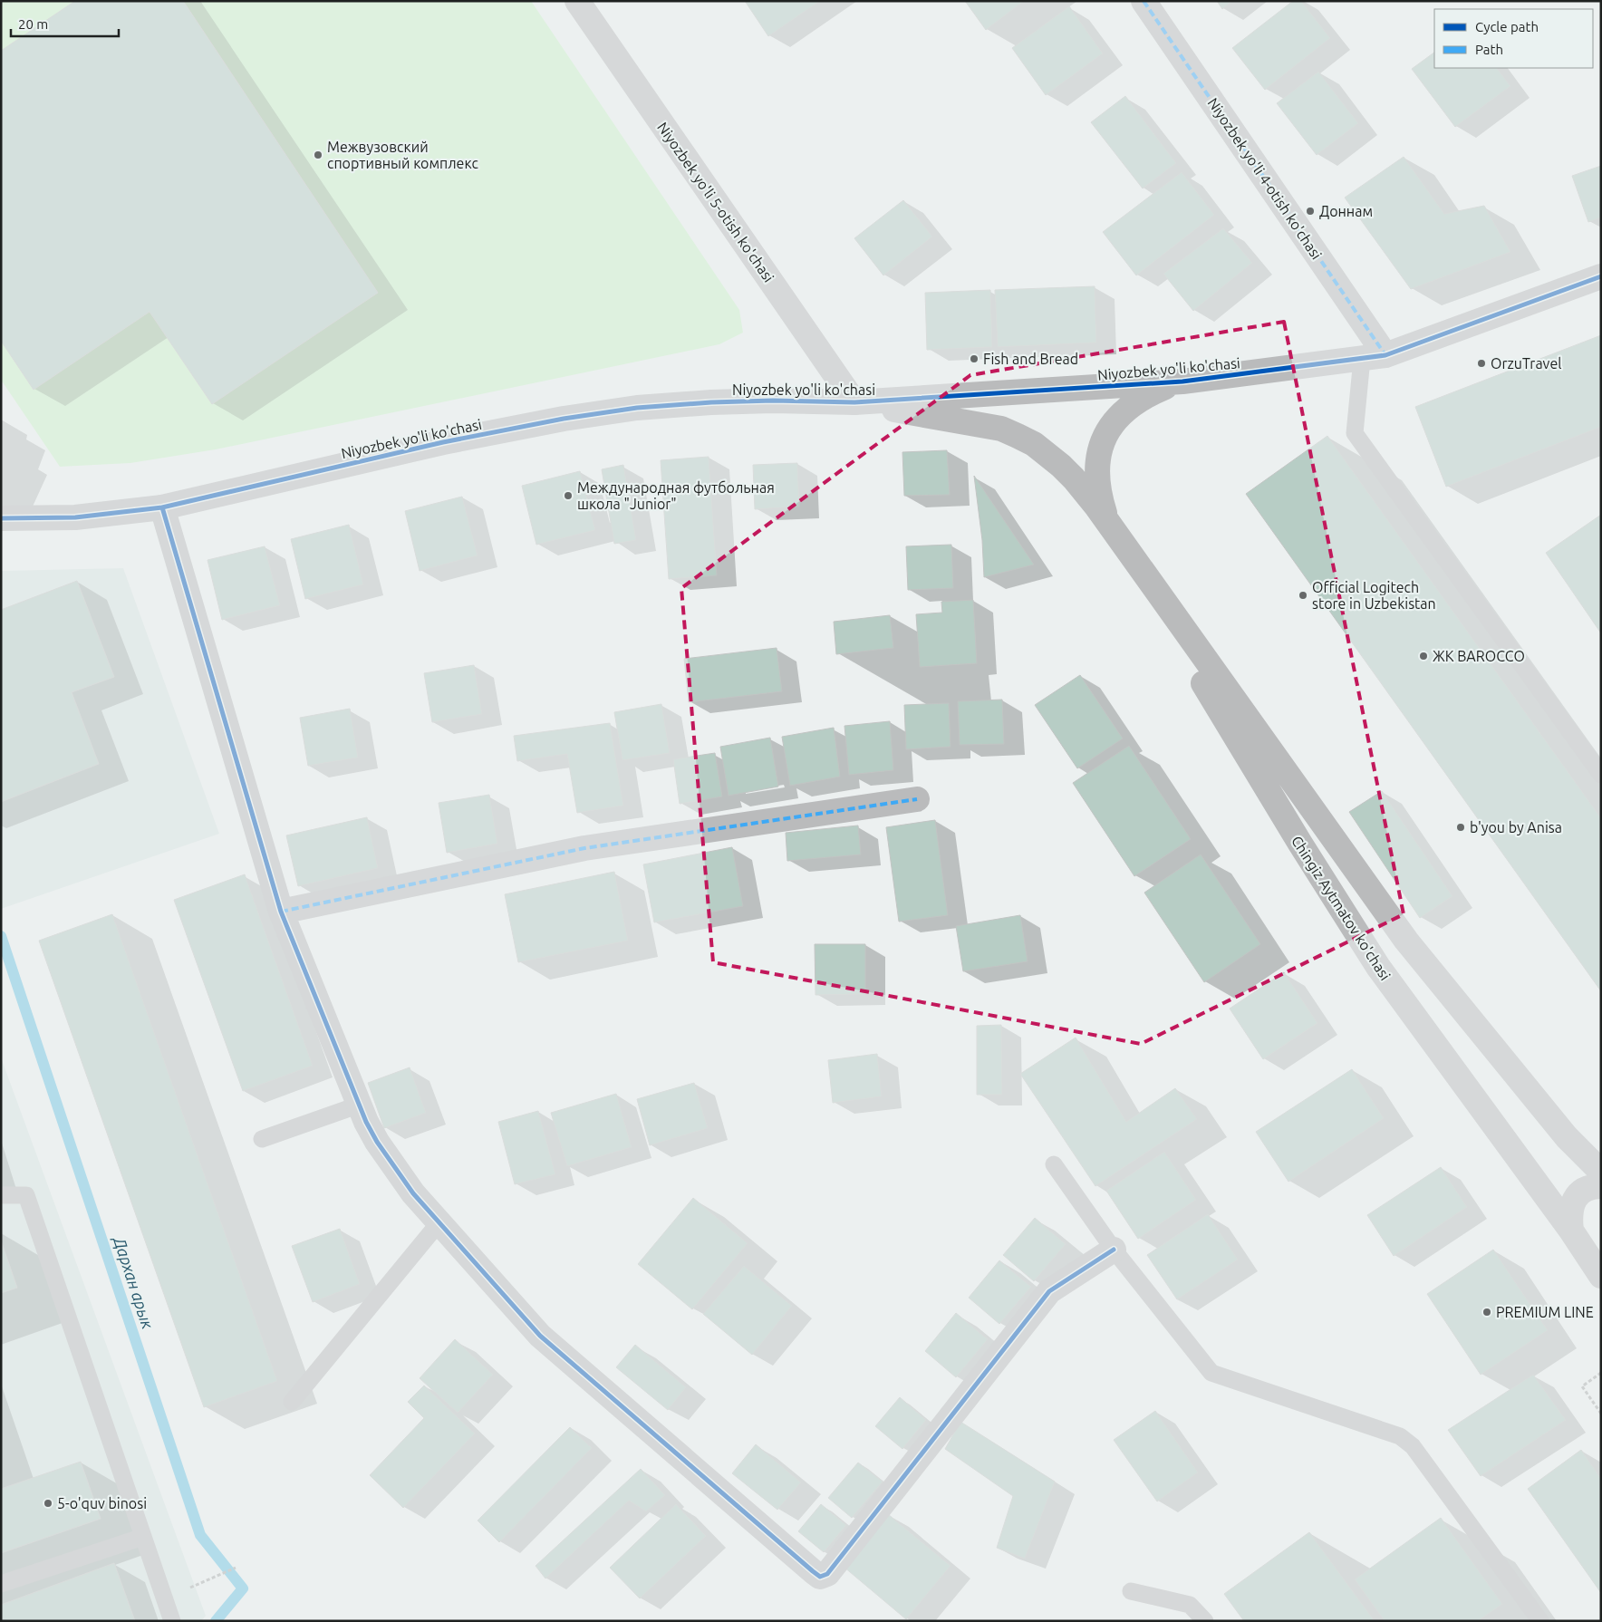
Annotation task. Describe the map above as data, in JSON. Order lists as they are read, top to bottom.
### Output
{
  "streets": {
    "street": [
      "Niyozbek yo'li 4-otish ko'chasi",
      "Niyozbek yo'li 5-otish ko'chasi",
      "Niyozbek yo'li ko'chasi",
      "Chingiz Aytmatov ko'chasi"
    ]
  },
  "crossings": [
    ["Niyozbek yo'li 4-otish ko'chasi", "Niyozbek yo'li ko'chasi"],
    ["Niyozbek yo'li 5-otish ko'chasi", "Niyozbek yo'li ko'chasi"],
    ["Niyozbek yo'li 5-otish ko'chasi", "Chingiz Aytmatov ko'chasi"],
    ["Niyozbek yo'li ko'chasi", "Chingiz Aytmatov ko'chasi"]
  ],
  "water": ["Дархан арык"],
  "places": [
    "Межвузовский спортивный комплекс",
    "Доннам",
    "Fish and Bread",
    "OrzuTravel",
    "Международная футбольная школа \"Junior\"",
    "Official Logitech store in Uzbekistan",
    "ЖК BAROCCO",
    "b'you by Anisa",
    "PREMIUM LINE",
    "5-o'quv binosi"
  ],
  "legend": ["Cycle path", "Path"],
  "scale_bar": "20 m"
}
